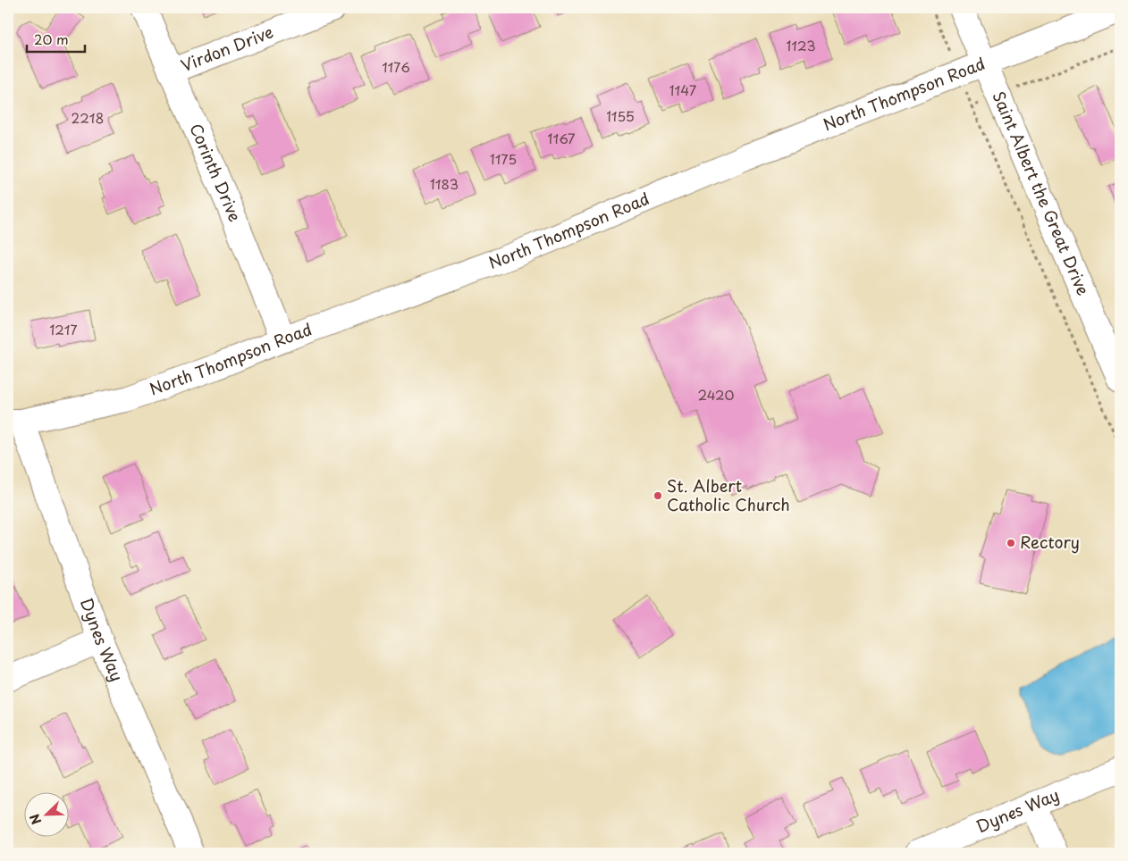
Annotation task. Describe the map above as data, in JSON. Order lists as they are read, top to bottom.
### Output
{
  "streets": {
    "street": [
      "Virdon Drive",
      "North Thompson Road",
      "Corinth Drive",
      "Saint Albert the Great Drive",
      "Dynes Way"
    ]
  },
  "crossings": [
    ["Virdon Drive", "Corinth Drive"],
    ["North Thompson Road", "Corinth Drive"],
    ["North Thompson Road", "Saint Albert the Great Drive"],
    ["North Thompson Road", "Dynes Way"]
  ],
  "places": ["St. Albert Catholic Church", "Rectory"],
  "house_numbers": [
    "1123",
    "1176",
    "1147",
    "1155",
    "2218",
    "1167",
    "1175",
    "1183",
    "1217",
    "2420"
  ],
  "scale_bar": "20 m",
  "north": "bottom left"
}
